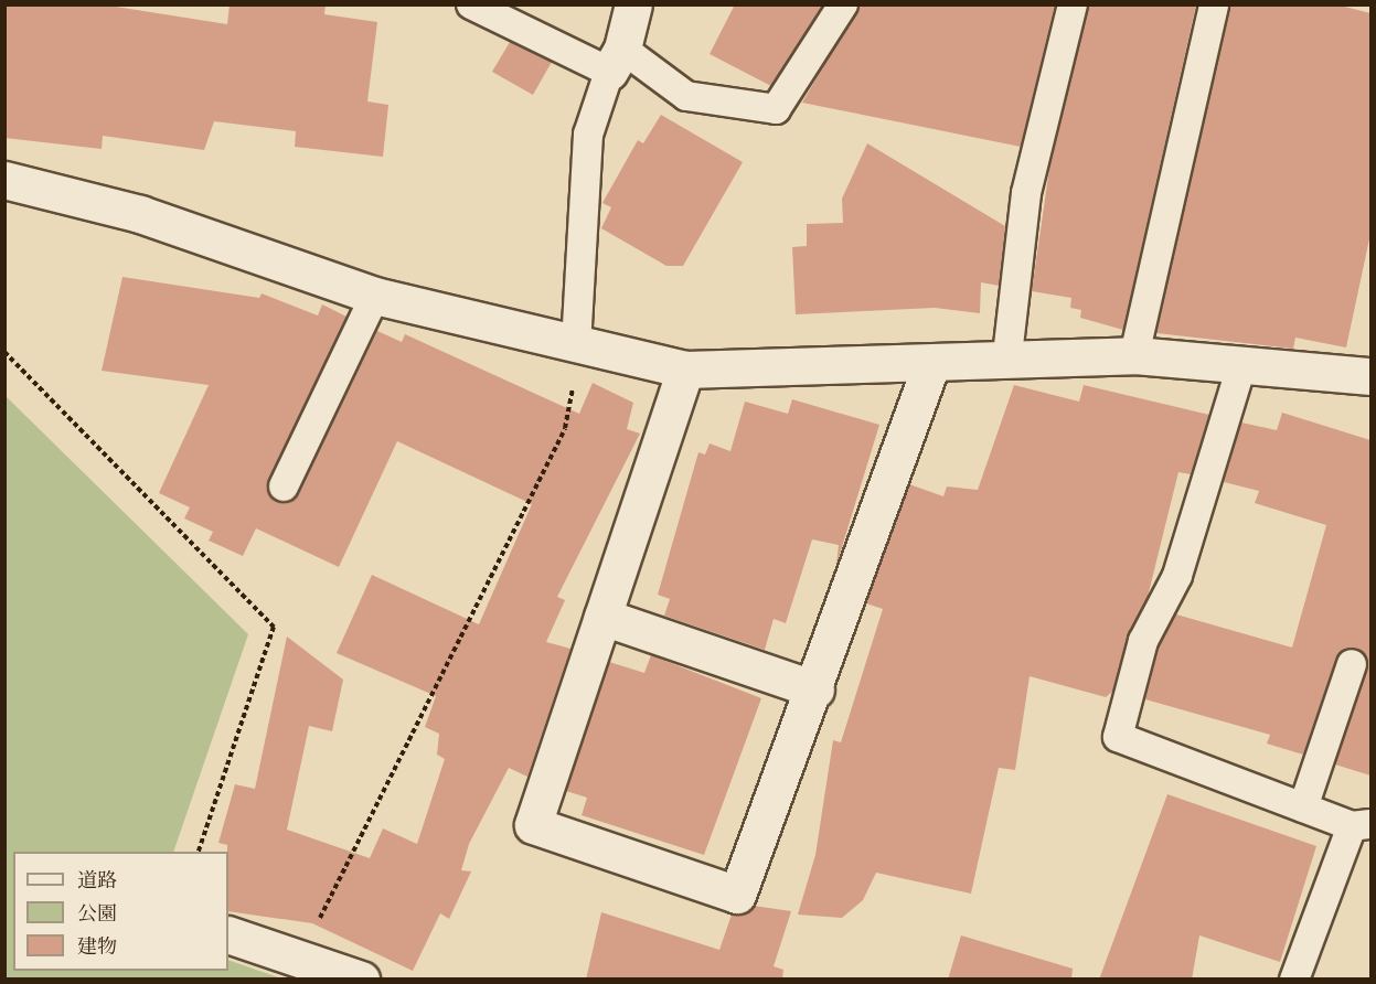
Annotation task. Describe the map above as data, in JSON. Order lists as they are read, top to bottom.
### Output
{
  "legend": ["道路", "公園", "建物"]
}
